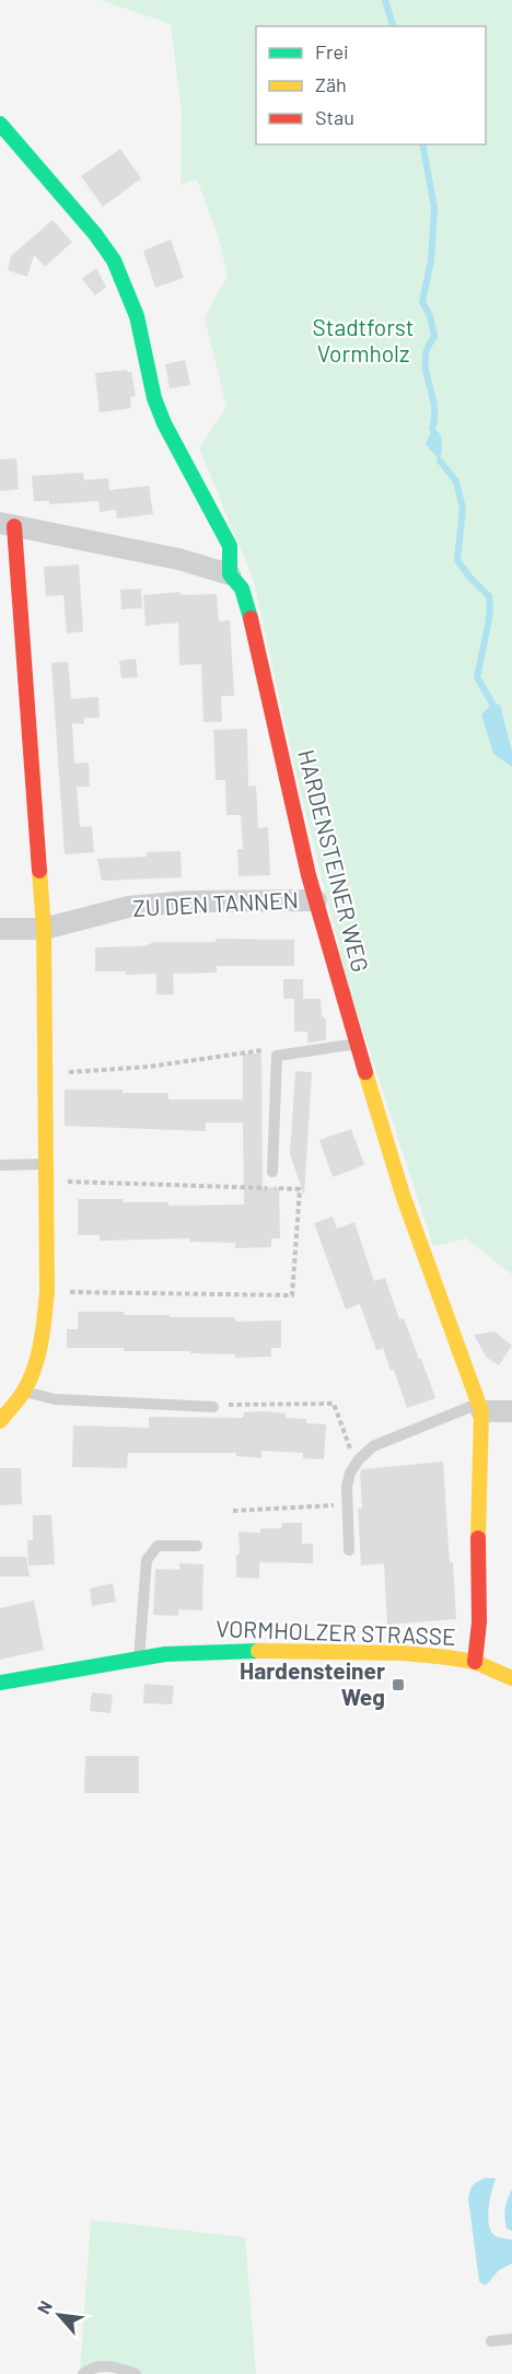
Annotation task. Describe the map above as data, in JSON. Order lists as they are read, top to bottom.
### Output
{
  "streets": {
    "street": ["HARDENSTEINER WEG", "ZU DEN TANNEN", "VORMHOLZER STRASSE"]
  },
  "crossings": [
    ["HARDENSTEINER WEG", "ZU DEN TANNEN"],
    ["HARDENSTEINER WEG", "VORMHOLZER STRASSE"]
  ],
  "parks": ["Stadtforst Vormholz"],
  "places": {
    "transit": ["Hardensteiner Weg"]
  },
  "legend": ["Frei", "Zäh", "Stau"],
  "north": "top left"
}
